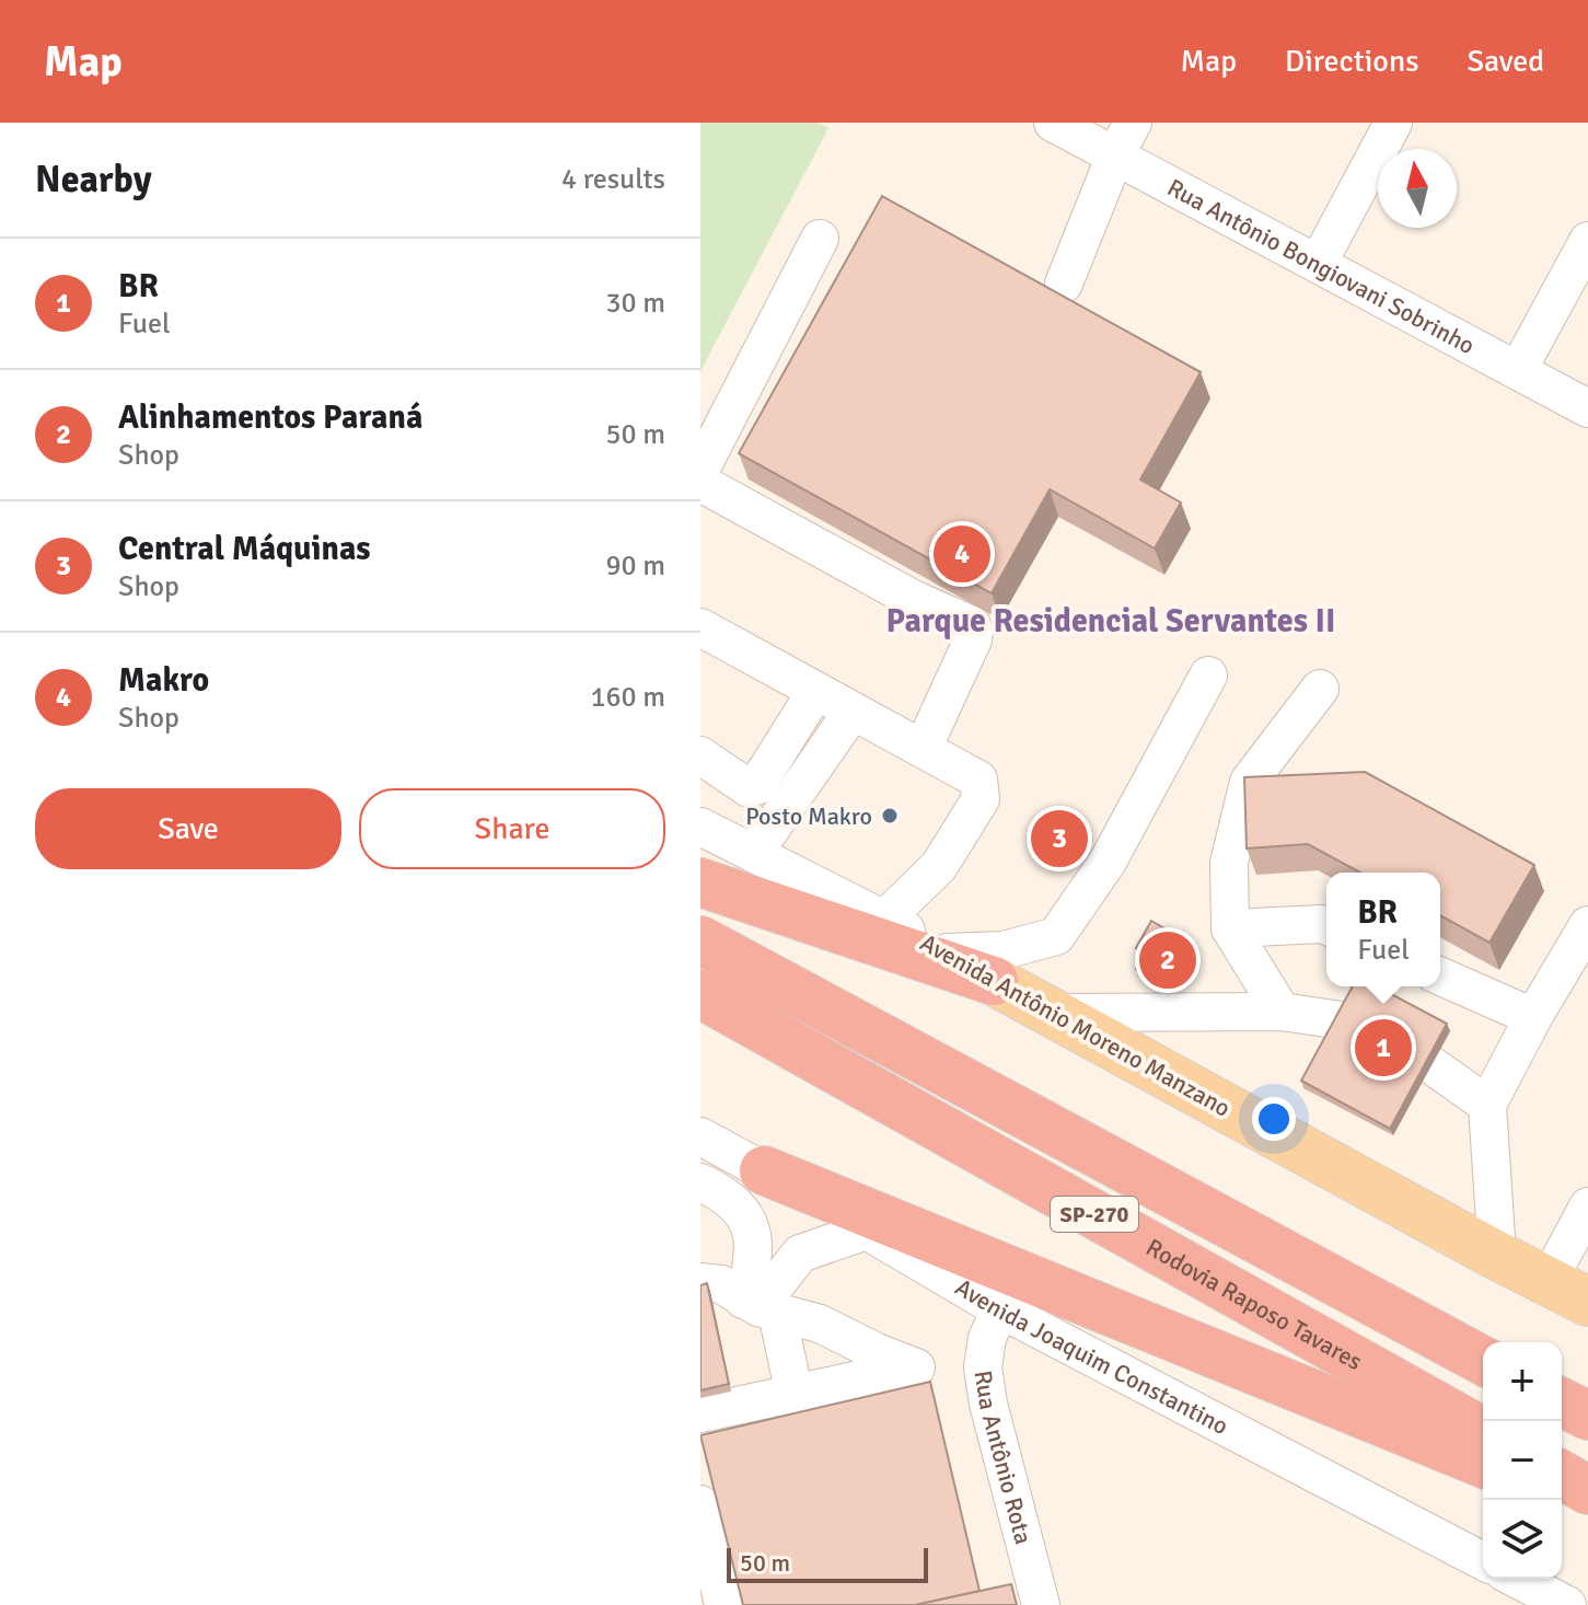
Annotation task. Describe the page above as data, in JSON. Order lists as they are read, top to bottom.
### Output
{
  "streets": {
    "highway": ["SP-270", "Rodovia Raposo Tavares"],
    "main road": ["Avenida Antônio Moreno Manzano"],
    "street": ["Rua Antônio Bongiovani Sobrinho", "Avenida Joaquim Constantino", "Rua Antônio Rota"]
  },
  "crossings": [
    ["Avenida Joaquim Constantino", "Rua Antônio Rota"]
  ],
  "districts": ["Parque Residencial Servantes II"],
  "places": ["Posto Makro"],
  "scale_bar": "50 m",
  "north": "top",
  "page": {
    "header": "Map",
    "nav": ["Map", "Directions", "Saved"],
    "heading": ["Nearby", "4 results"],
    "list": [
      {
        "mark": "1",
        "name": "BR",
        "note": "Fuel",
        "value": "30 m"
      },
      {
        "mark": "2",
        "name": "Alinhamentos Paraná",
        "note": "Shop",
        "value": "50 m"
      },
      {
        "mark": "3",
        "name": "Central Máquinas",
        "note": "Shop",
        "value": "90 m"
      },
      {
        "mark": "4",
        "name": "Makro",
        "note": "Shop",
        "value": "160 m"
      }
    ],
    "pins": [
      "4",
      "3",
      "2",
      "1"
    ],
    "buttons": ["Save", "Share"],
    "popup": ["BR", "Fuel"],
    "map_buttons": ["+", "−"],
    "scale": "50 m"
  }
}
